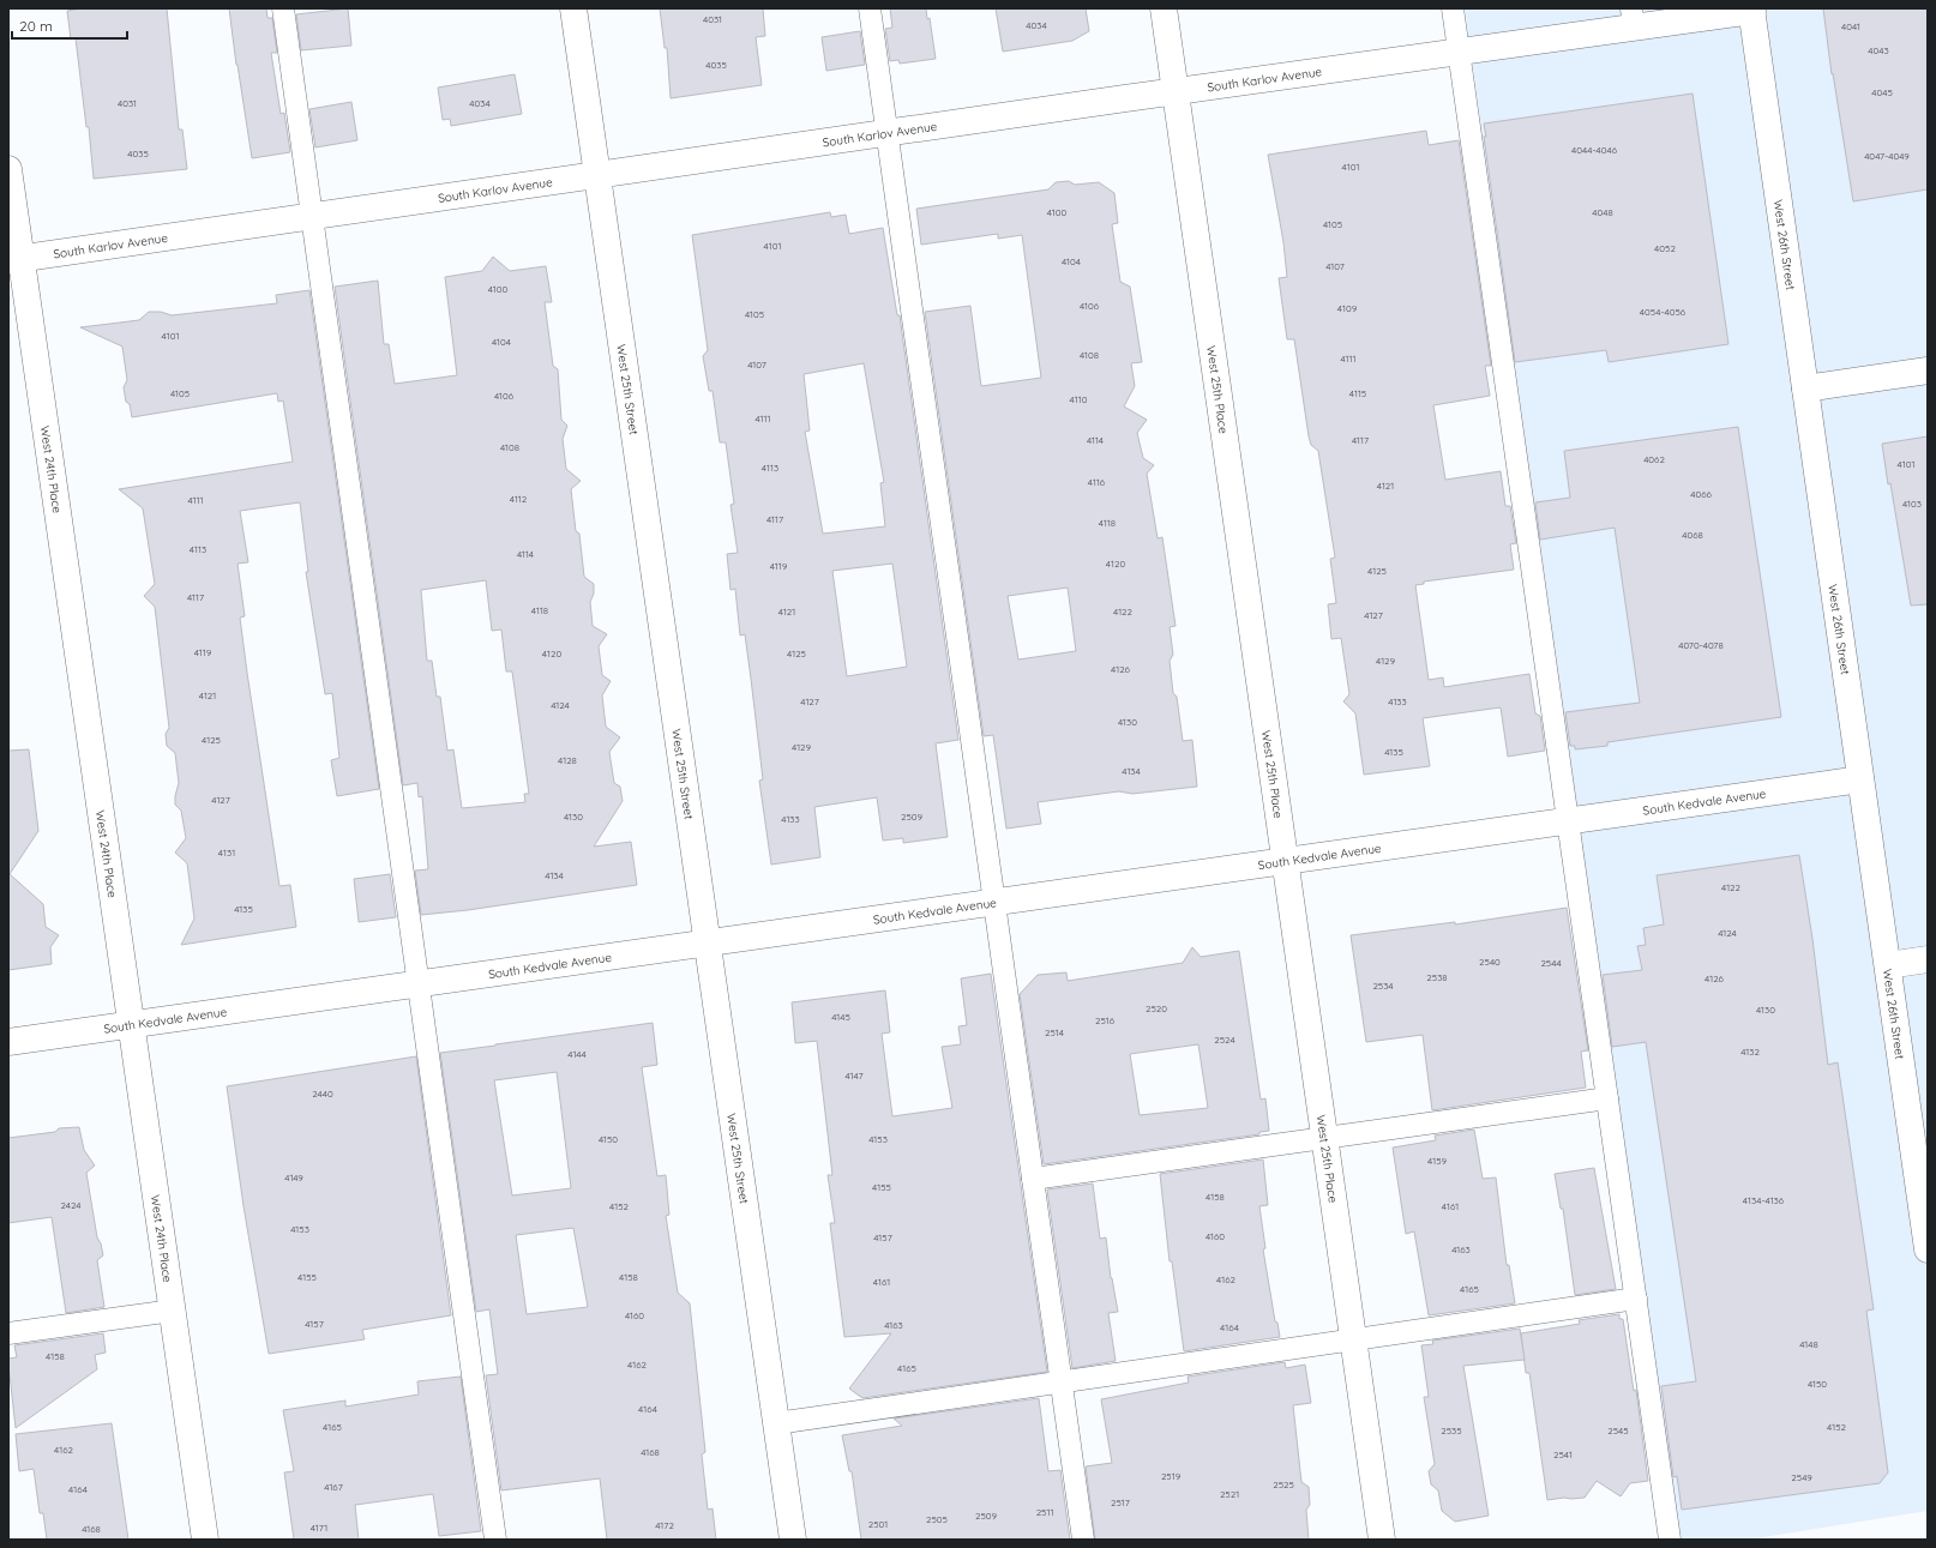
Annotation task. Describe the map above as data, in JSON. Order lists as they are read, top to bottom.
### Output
{
  "streets": {
    "street": [
      "South Karlov Avenue",
      "West 26th Street",
      "West 25th Street",
      "West 25th Place",
      "West 24th Place",
      "South Kedvale Avenue"
    ]
  },
  "crossings": [
    ["South Karlov Avenue", "West 26th Street"],
    ["South Karlov Avenue", "West 25th Street"],
    ["South Karlov Avenue", "West 25th Place"],
    ["South Karlov Avenue", "West 24th Place"],
    ["West 26th Street", "South Kedvale Avenue"],
    ["West 25th Street", "South Kedvale Avenue"],
    ["West 25th Place", "South Kedvale Avenue"],
    ["West 24th Place", "South Kedvale Avenue"]
  ],
  "house_numbers": [
    "4031",
    "4034",
    "4041",
    "4043",
    "4035",
    "4045",
    "4031",
    "4034",
    "4044-4046",
    "4035",
    "4047-4049",
    "4101",
    "4100",
    "4048",
    "4105",
    "4101",
    "4052",
    "4104",
    "4107",
    "4100",
    "4106",
    "4109",
    "4054-4056",
    "4105",
    "4101",
    "4104",
    "4108",
    "4111",
    "4107",
    "4105",
    "4115",
    "4106",
    "4110",
    "4111",
    "4114",
    "4117",
    "4108",
    "4062",
    "4101",
    "4113",
    "4116",
    "4121",
    "4066",
    "4112",
    "4111",
    "4103",
    "4117",
    "4118",
    "4068",
    "4113",
    "4114",
    "4120",
    "4119",
    "4125",
    "4117",
    "4118",
    "4121",
    "4122",
    "4127",
    "4070-4078",
    "4119",
    "4120",
    "4125",
    "4129",
    "4126",
    "4121",
    "4127",
    "4133",
    "4124",
    "4130",
    "4125",
    "4129",
    "4135",
    "4128",
    "4134",
    "4127",
    "4130",
    "2509",
    "4133",
    "4131",
    "4134",
    "4122",
    "4135",
    "4124",
    "2540",
    "2544",
    "2538",
    "4126",
    "2534",
    "2520",
    "4130",
    "4145",
    "2516",
    "2514",
    "2524",
    "4132",
    "4144",
    "4147",
    "2440",
    "4150",
    "4153",
    "4159",
    "4149",
    "4155",
    "4158",
    "4134-4136",
    "2424",
    "4152",
    "4161",
    "4153",
    "4160",
    "4157",
    "4163",
    "4155",
    "4158",
    "4162",
    "4161",
    "4165",
    "4160",
    "4157",
    "4163",
    "4164",
    "4148",
    "4158",
    "4162",
    "4165",
    "4150",
    "4164",
    "4165",
    "4152",
    "2535",
    "2545",
    "4162",
    "4168",
    "2541",
    "2519",
    "2549",
    "2525",
    "4167",
    "4164",
    "2521",
    "2517",
    "2511",
    "2509",
    "2505",
    "2501",
    "4172",
    "4171",
    "4168"
  ],
  "scale_bar": "20 m"
}
